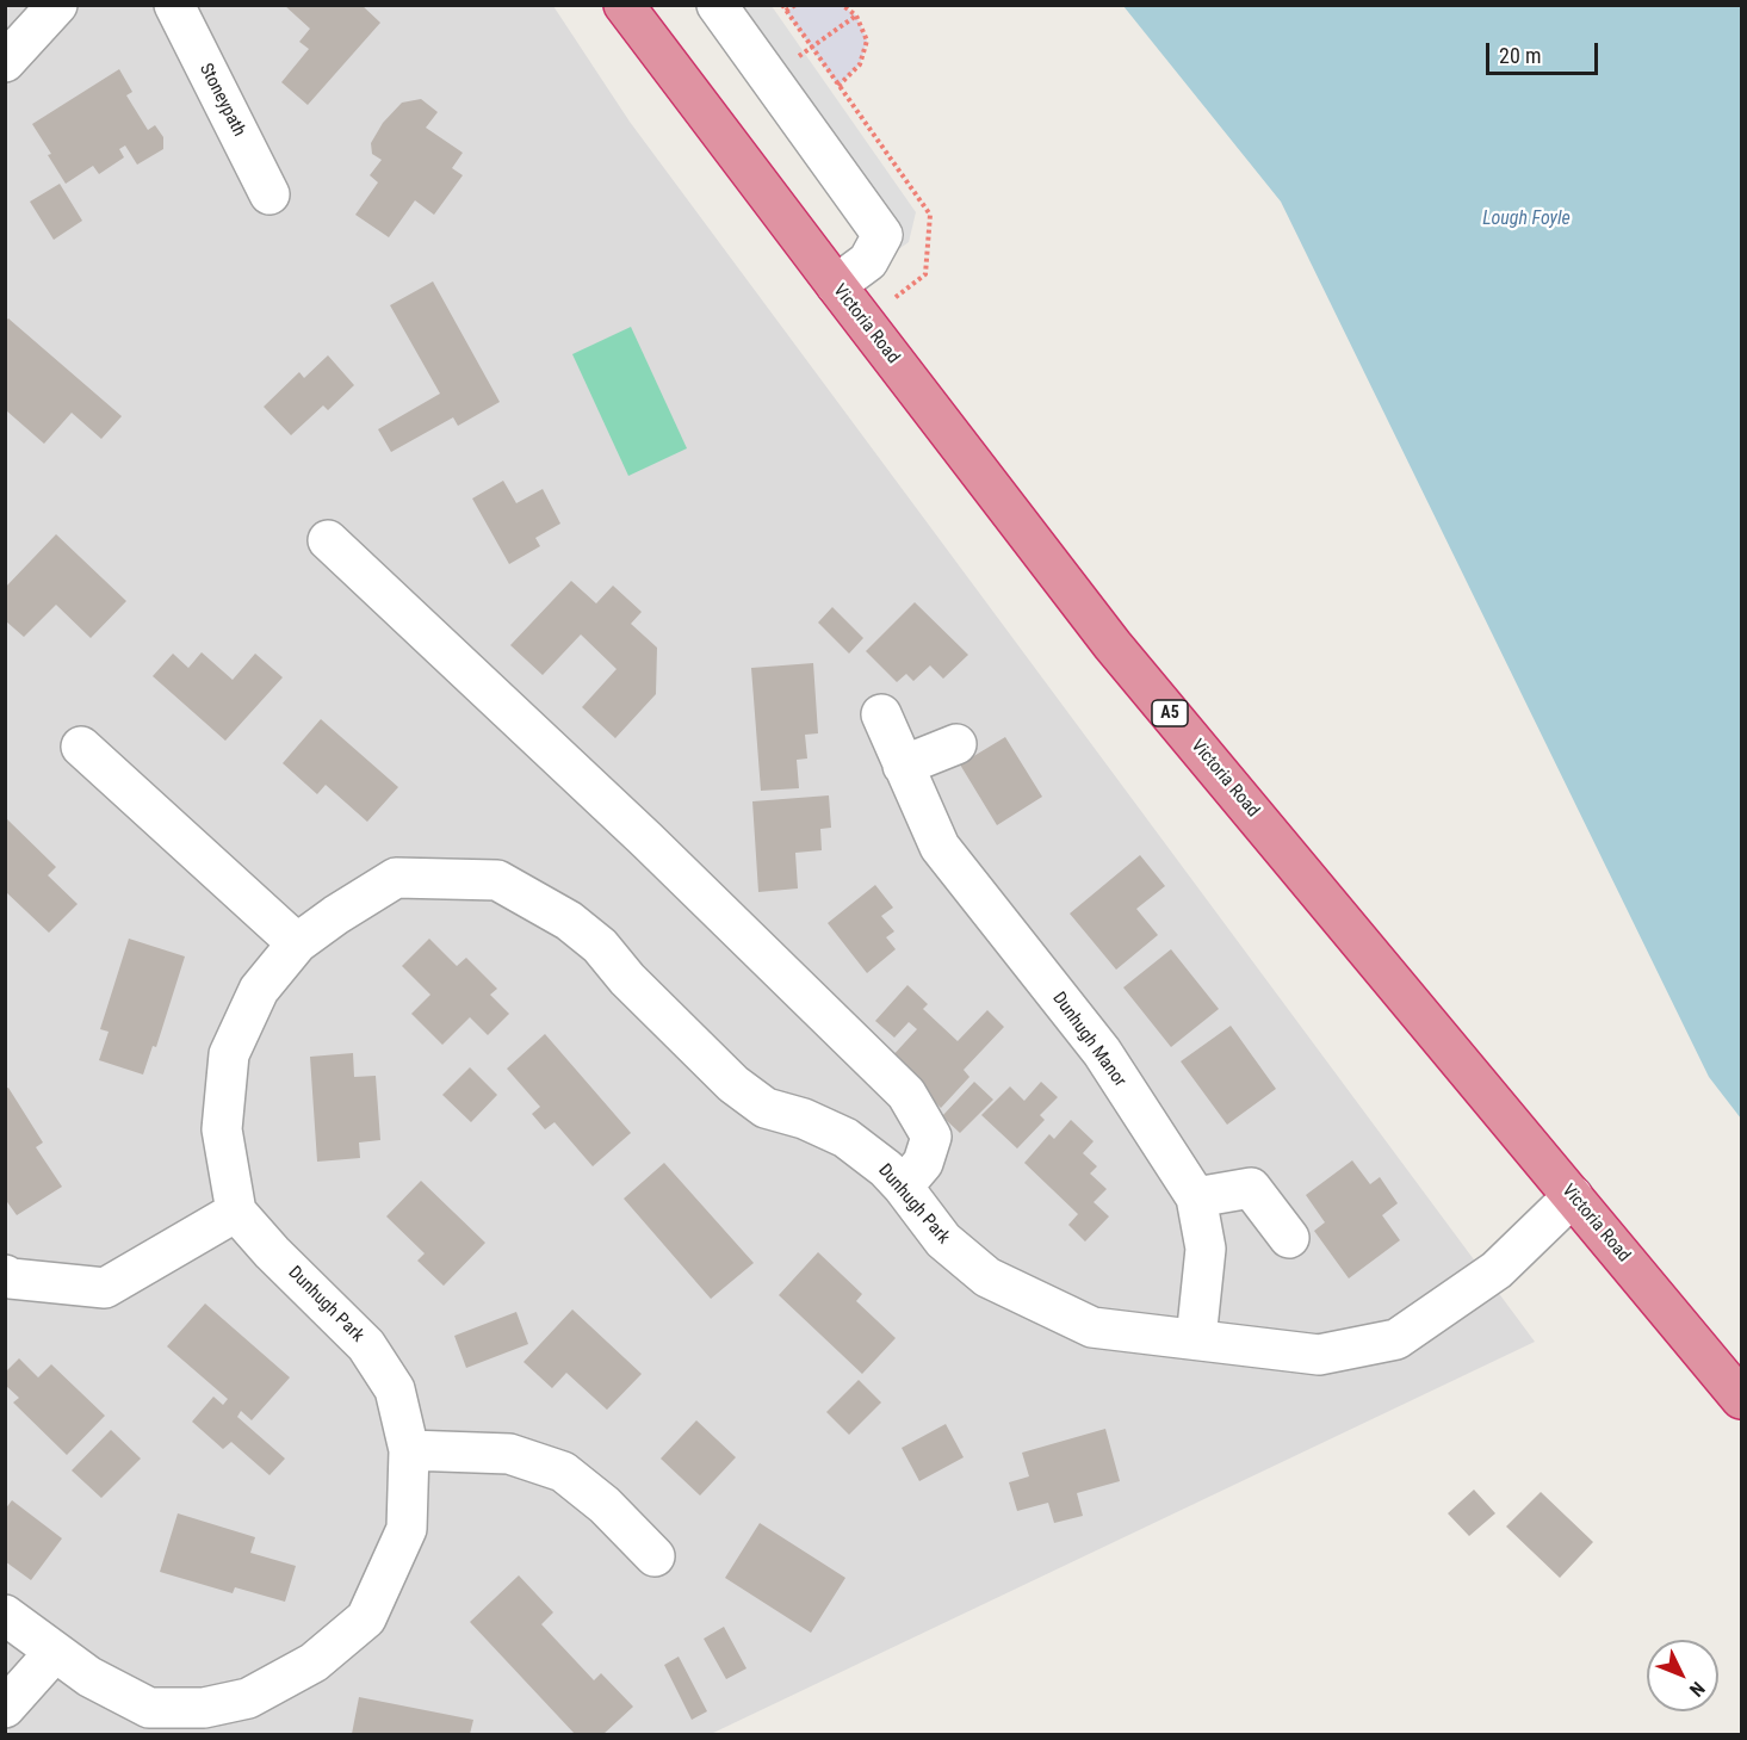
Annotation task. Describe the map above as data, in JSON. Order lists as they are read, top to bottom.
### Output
{
  "streets": {
    "highway": ["Victoria Road", "A5"],
    "street": ["Stoneypath", "Dunhugh Manor", "Dunhugh Park"]
  },
  "crossings": [
    ["Victoria Road", "Dunhugh Park"],
    ["Dunhugh Manor", "Dunhugh Park"]
  ],
  "water": ["Lough Foyle"],
  "scale_bar": "20 m",
  "north": "bottom right"
}
